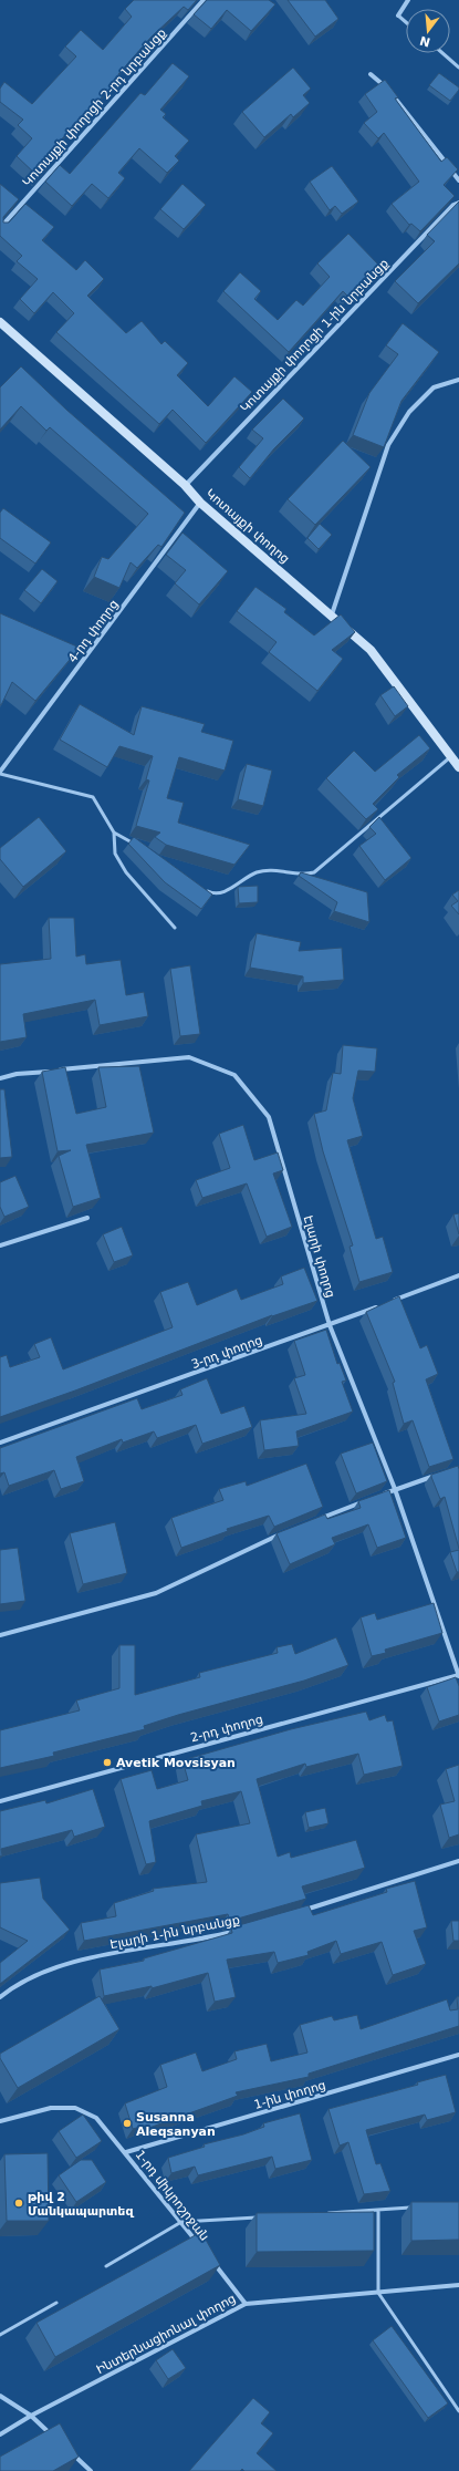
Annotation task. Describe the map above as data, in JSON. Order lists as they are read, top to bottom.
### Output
{
  "streets": {
    "main road": ["Կոտայքի փողոց"],
    "street": [
      "Կոտայքի փողոցի 2-րդ նրբանցք",
      "Կոտայքի փողոցի 1-ին նրբանցք",
      "4-րդ փողոց",
      "Էլարի փողոց",
      "3-րդ փողոց",
      "2-րդ փողոց",
      "Էլարի 1-ին նրբանցք",
      "1-ին փողոց",
      "1-րդ միկրոշրջան",
      "Ինտերնացիոնալ փողոց"
    ]
  },
  "crossings": [
    ["Կոտայքի փողոցի 1-ին նրբանցք", "Կոտայքի փողոց"],
    ["Կոտայքի փողոց", "4-րդ փողոց"],
    ["Էլարի փողոց", "3-րդ փողոց"],
    ["Էլարի փողոց", "2-րդ փողոց"],
    ["1-ին փողոց", "1-րդ միկրոշրջան"],
    ["1-րդ միկրոշրջան", "Ինտերնացիոնալ փողոց"]
  ],
  "places": ["Avetik Movsisyan", "Susanna Aleqsanyan", "թիվ 2 Մանկապարտեզ"],
  "north": "bottom"
}
